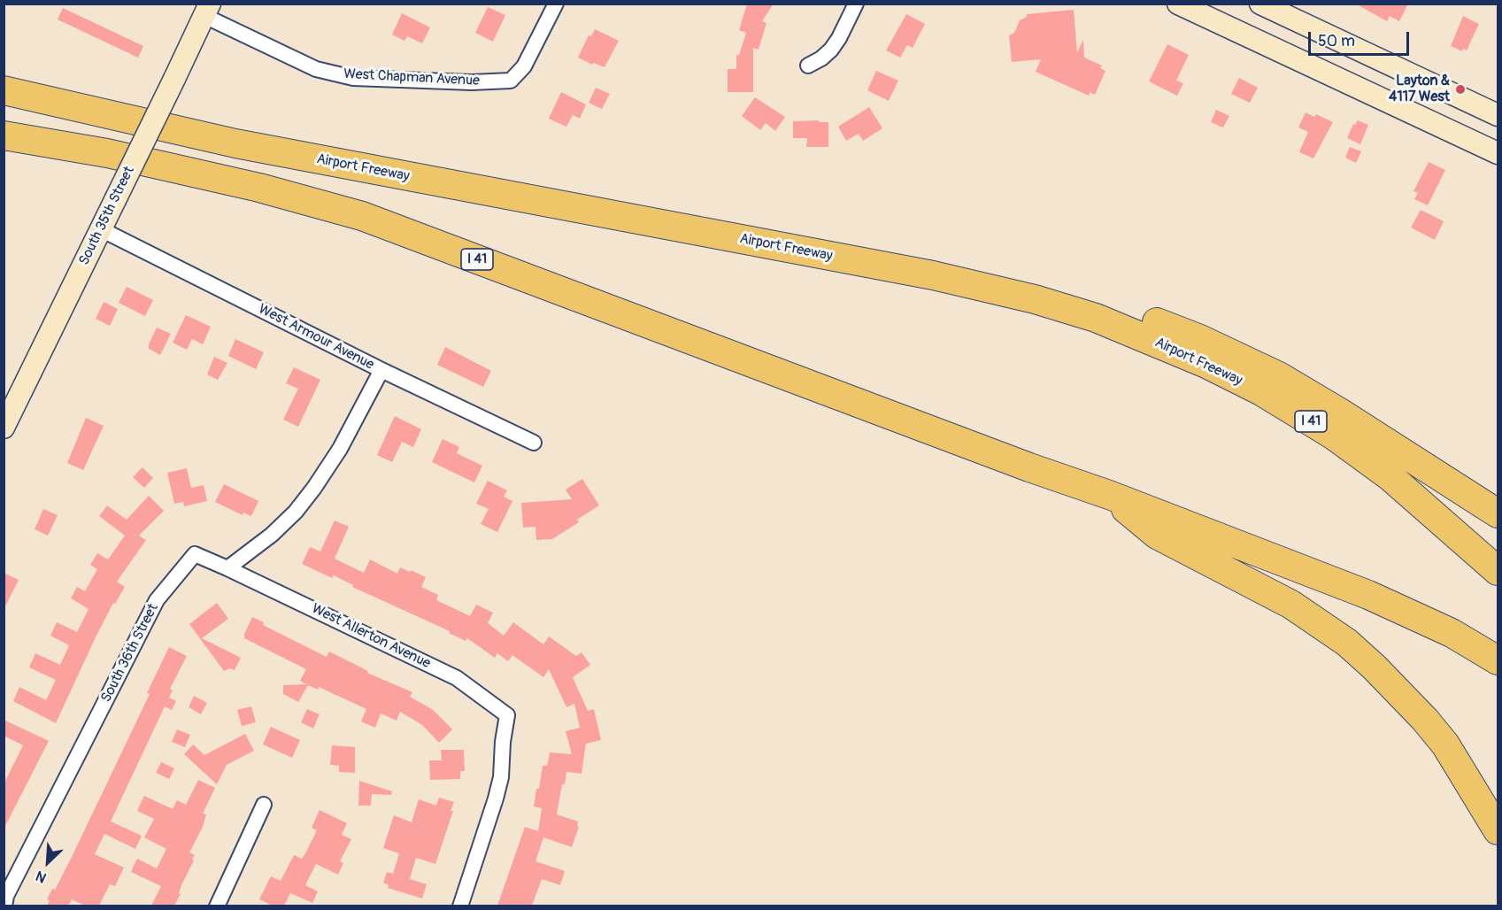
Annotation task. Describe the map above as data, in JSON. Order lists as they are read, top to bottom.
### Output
{
  "streets": {
    "highway": ["Airport Freeway", "I 41"],
    "main road": ["South 35th Street"],
    "street": [
      "West Chapman Avenue",
      "West Armour Avenue",
      "West Allerton Avenue",
      "South 36th Street"
    ]
  },
  "crossings": [
    ["West Chapman Avenue", "South 35th Street"],
    ["South 35th Street", "West Armour Avenue"],
    ["West Allerton Avenue", "South 36th Street"]
  ],
  "places": ["Layton & 4117 West"],
  "scale_bar": "50 m",
  "north": "bottom left"
}
